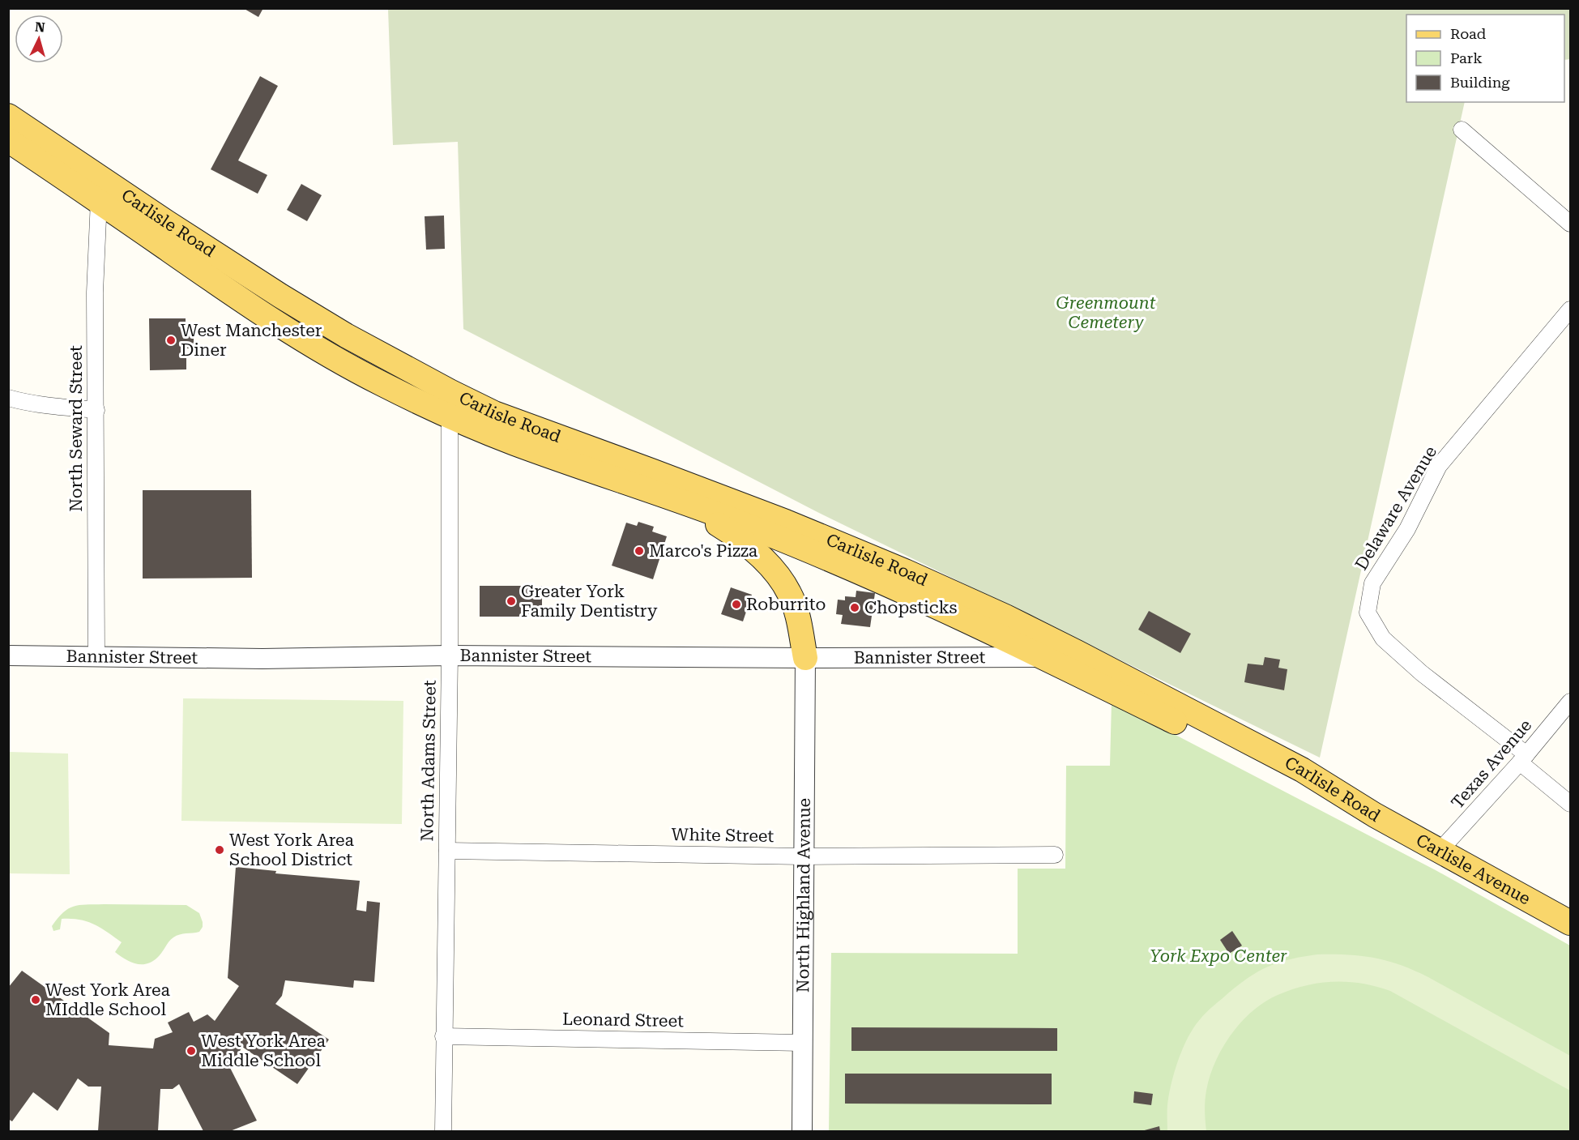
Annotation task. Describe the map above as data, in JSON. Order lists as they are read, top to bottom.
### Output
{
  "streets": {
    "main road": ["Carlisle Road", "Carlisle Avenue"],
    "street": [
      "North Seward Street",
      "Delaware Avenue",
      "Bannister Street",
      "North Adams Street",
      "Texas Avenue",
      "White Street",
      "North Highland Avenue",
      "Leonard Street"
    ]
  },
  "crossings": [
    ["Carlisle Road", "North Seward Street"],
    ["Carlisle Road", "Bannister Street"],
    ["Carlisle Road", "North Adams Street"],
    ["Carlisle Road", "Carlisle Avenue"],
    ["North Seward Street", "Bannister Street"],
    ["Delaware Avenue", "Texas Avenue"],
    ["Bannister Street", "North Adams Street"],
    ["Bannister Street", "North Highland Avenue"],
    ["North Adams Street", "White Street"],
    ["North Adams Street", "Leonard Street"],
    ["Texas Avenue", "Carlisle Avenue"],
    ["White Street", "North Highland Avenue"],
    ["North Highland Avenue", "Leonard Street"]
  ],
  "parks": ["Greenmount Cemetery", "York Expo Center"],
  "places": [
    "West Manchester Diner",
    "Marco's Pizza",
    "Greater York Family Dentistry",
    "Roburrito",
    "Chopsticks",
    "West York Area School District",
    "West York Area MIddle School",
    "West York Area Middle School"
  ],
  "legend": ["Road", "Park", "Building"],
  "north": "top"
}
